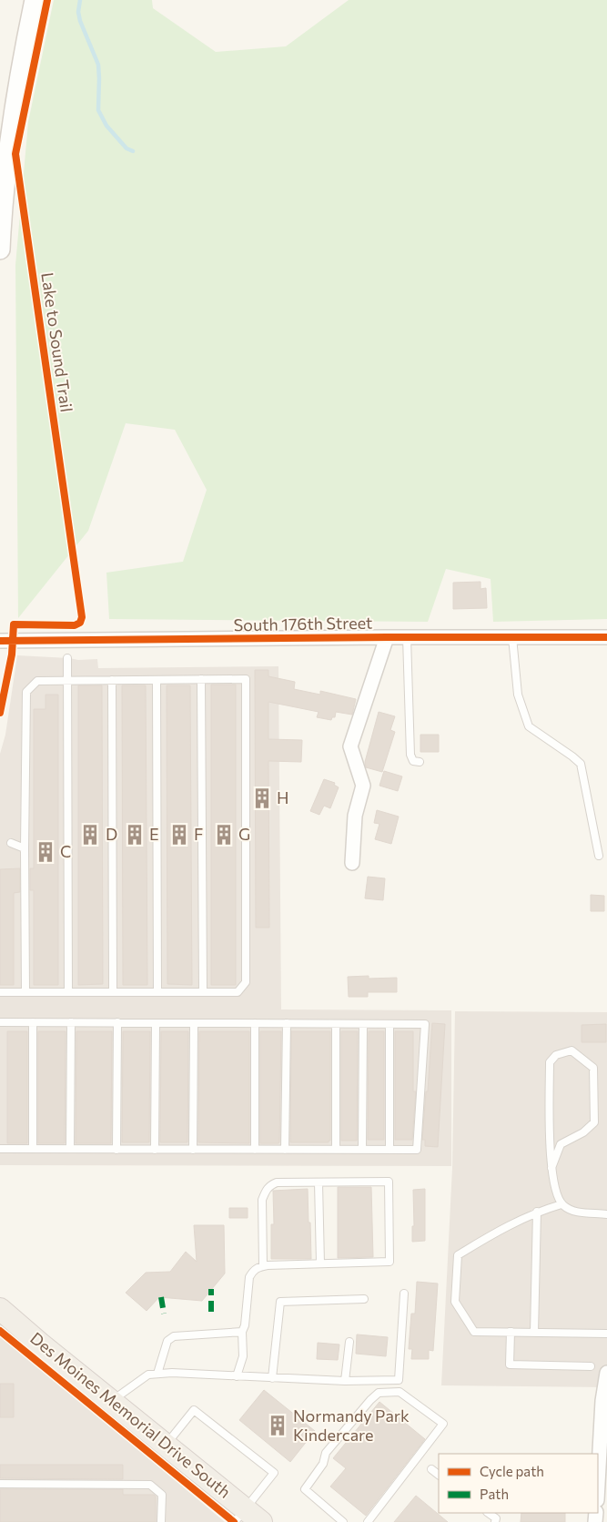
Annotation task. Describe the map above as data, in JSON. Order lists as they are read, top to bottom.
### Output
{
  "streets": {
    "main road": ["Des Moines Memorial Drive South"],
    "street": ["South 176th Street"],
    "cycle path": ["Lake to Sound Trail"]
  },
  "places": {
    "building": [
      "H",
      "D",
      "E",
      "F",
      "G",
      "C",
      "Normandy Park Kindercare"
    ]
  },
  "legend": ["Cycle path", "Path"]
}
